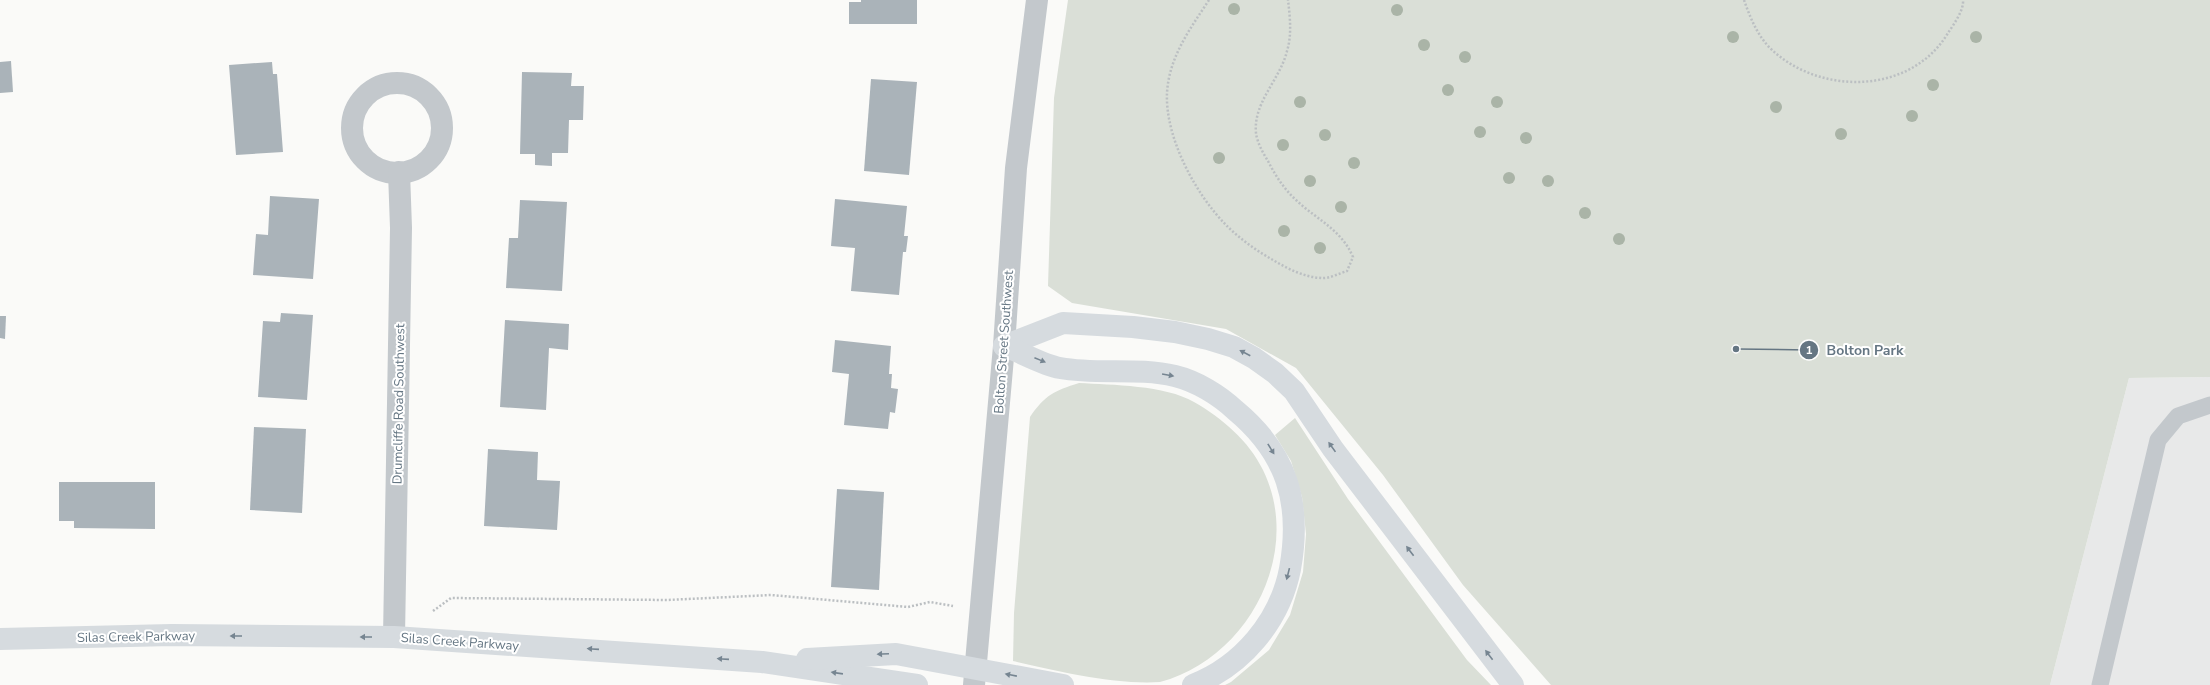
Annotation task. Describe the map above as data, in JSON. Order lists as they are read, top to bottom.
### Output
{
  "streets": {
    "main road": ["Silas Creek Parkway"],
    "street": ["Bolton Street Southwest", "Drumcliffe Road Southwest"]
  },
  "crossings": [
    ["Drumcliffe Road Southwest", "Silas Creek Parkway"]
  ],
  "one_way": ["Silas Creek Parkway"],
  "places": ["Bolton Park"]
}
